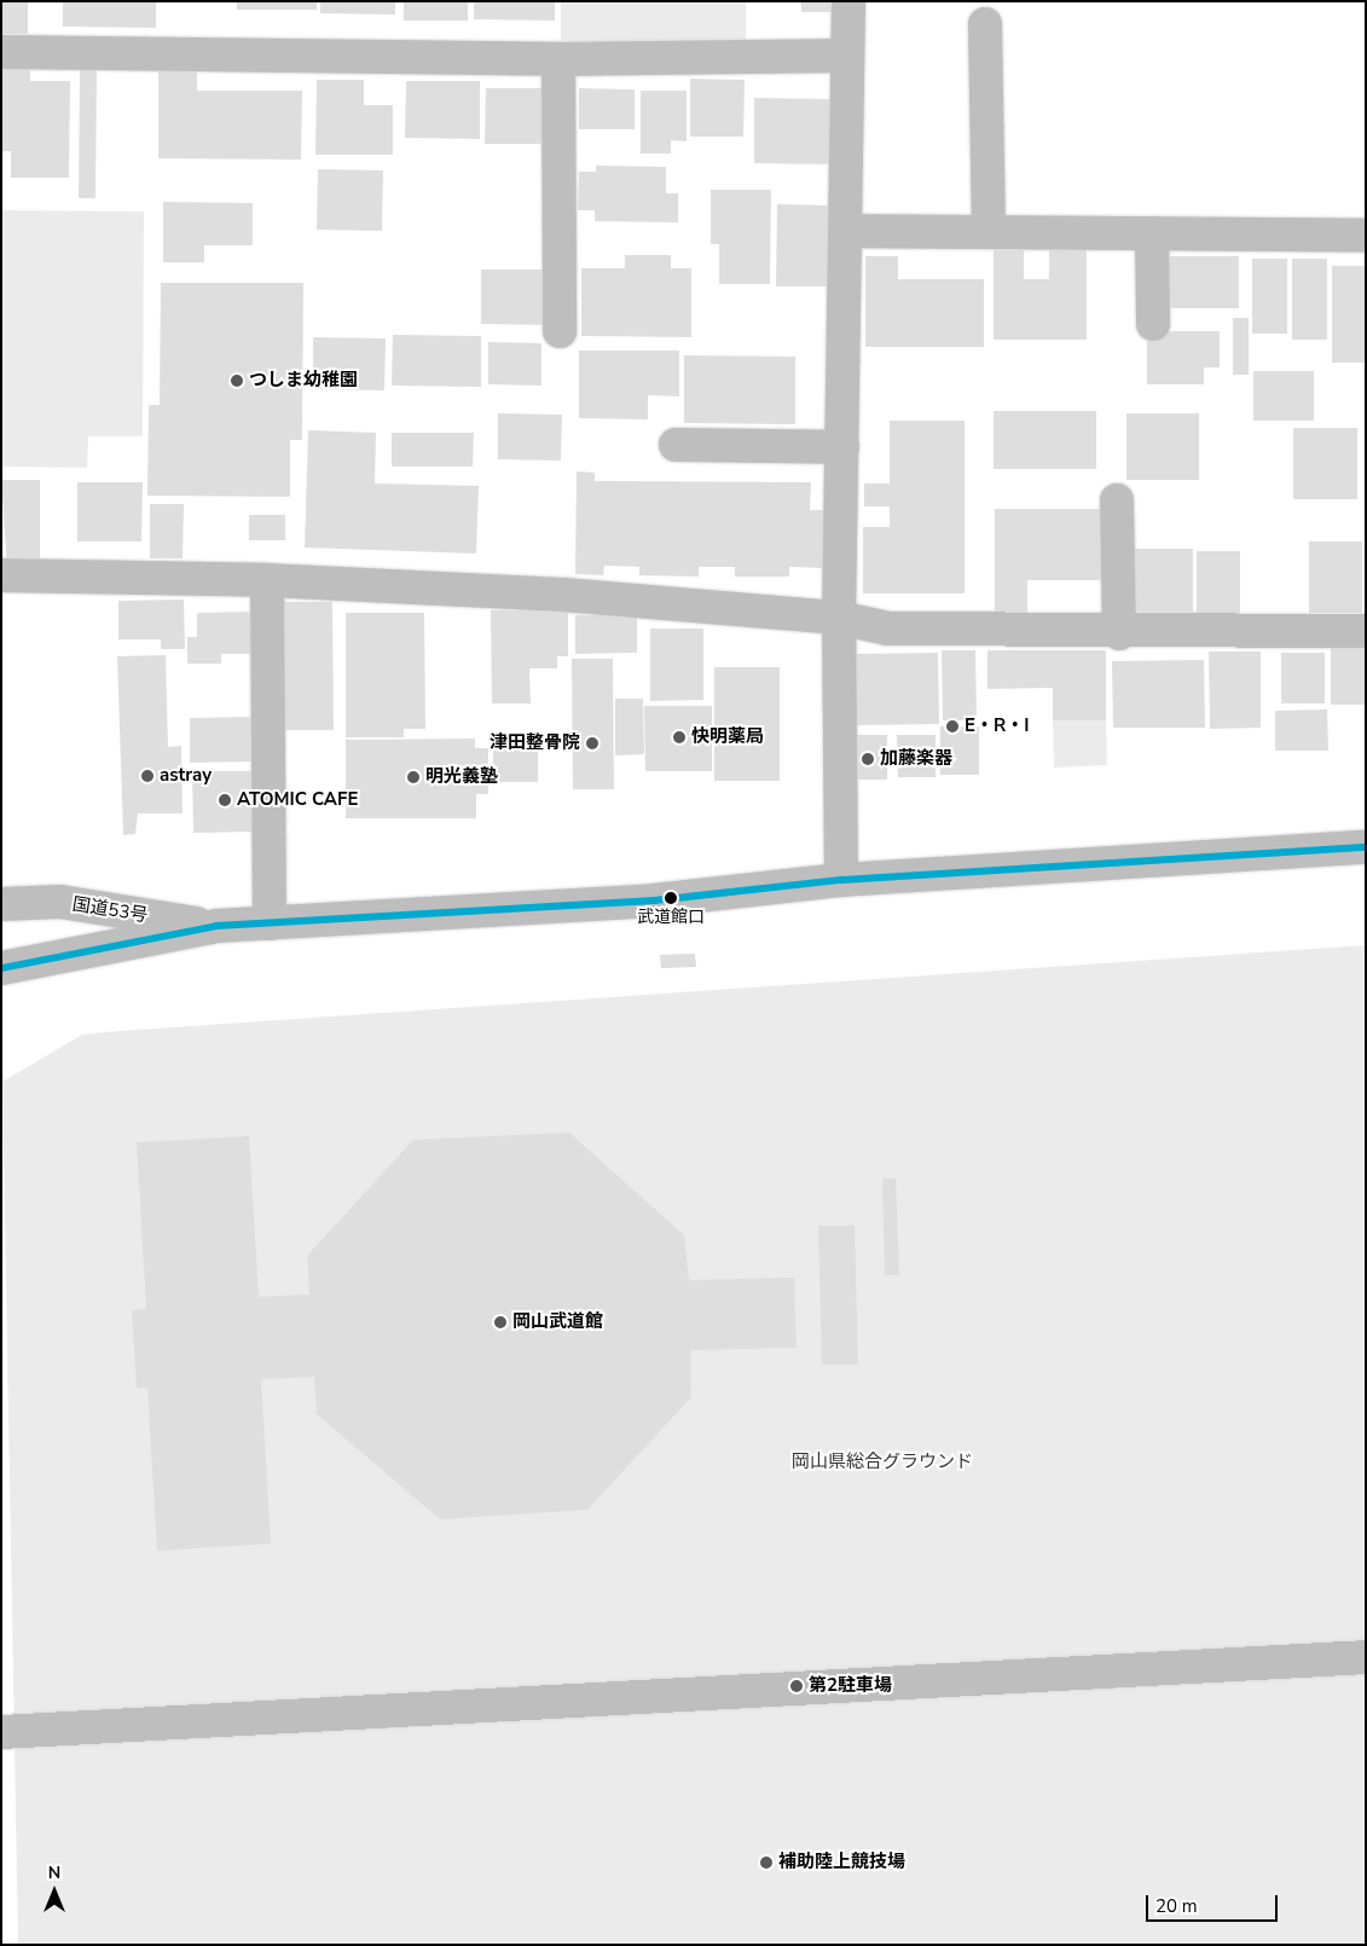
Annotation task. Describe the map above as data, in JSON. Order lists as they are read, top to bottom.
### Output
{
  "streets": {
    "main road": ["国道53号"]
  },
  "parks": ["岡山県総合グラウンド"],
  "places": [
    "つしま幼稚園",
    "E・R・I",
    "快明薬局",
    "津田整骨院",
    "加藤楽器",
    "astray",
    "明光義塾",
    "ATOMIC CAFE",
    "武道館口",
    "岡山武道館",
    "第2駐車場",
    "補助陸上競技場"
  ],
  "scale_bar": "20 m",
  "north": "top"
}
